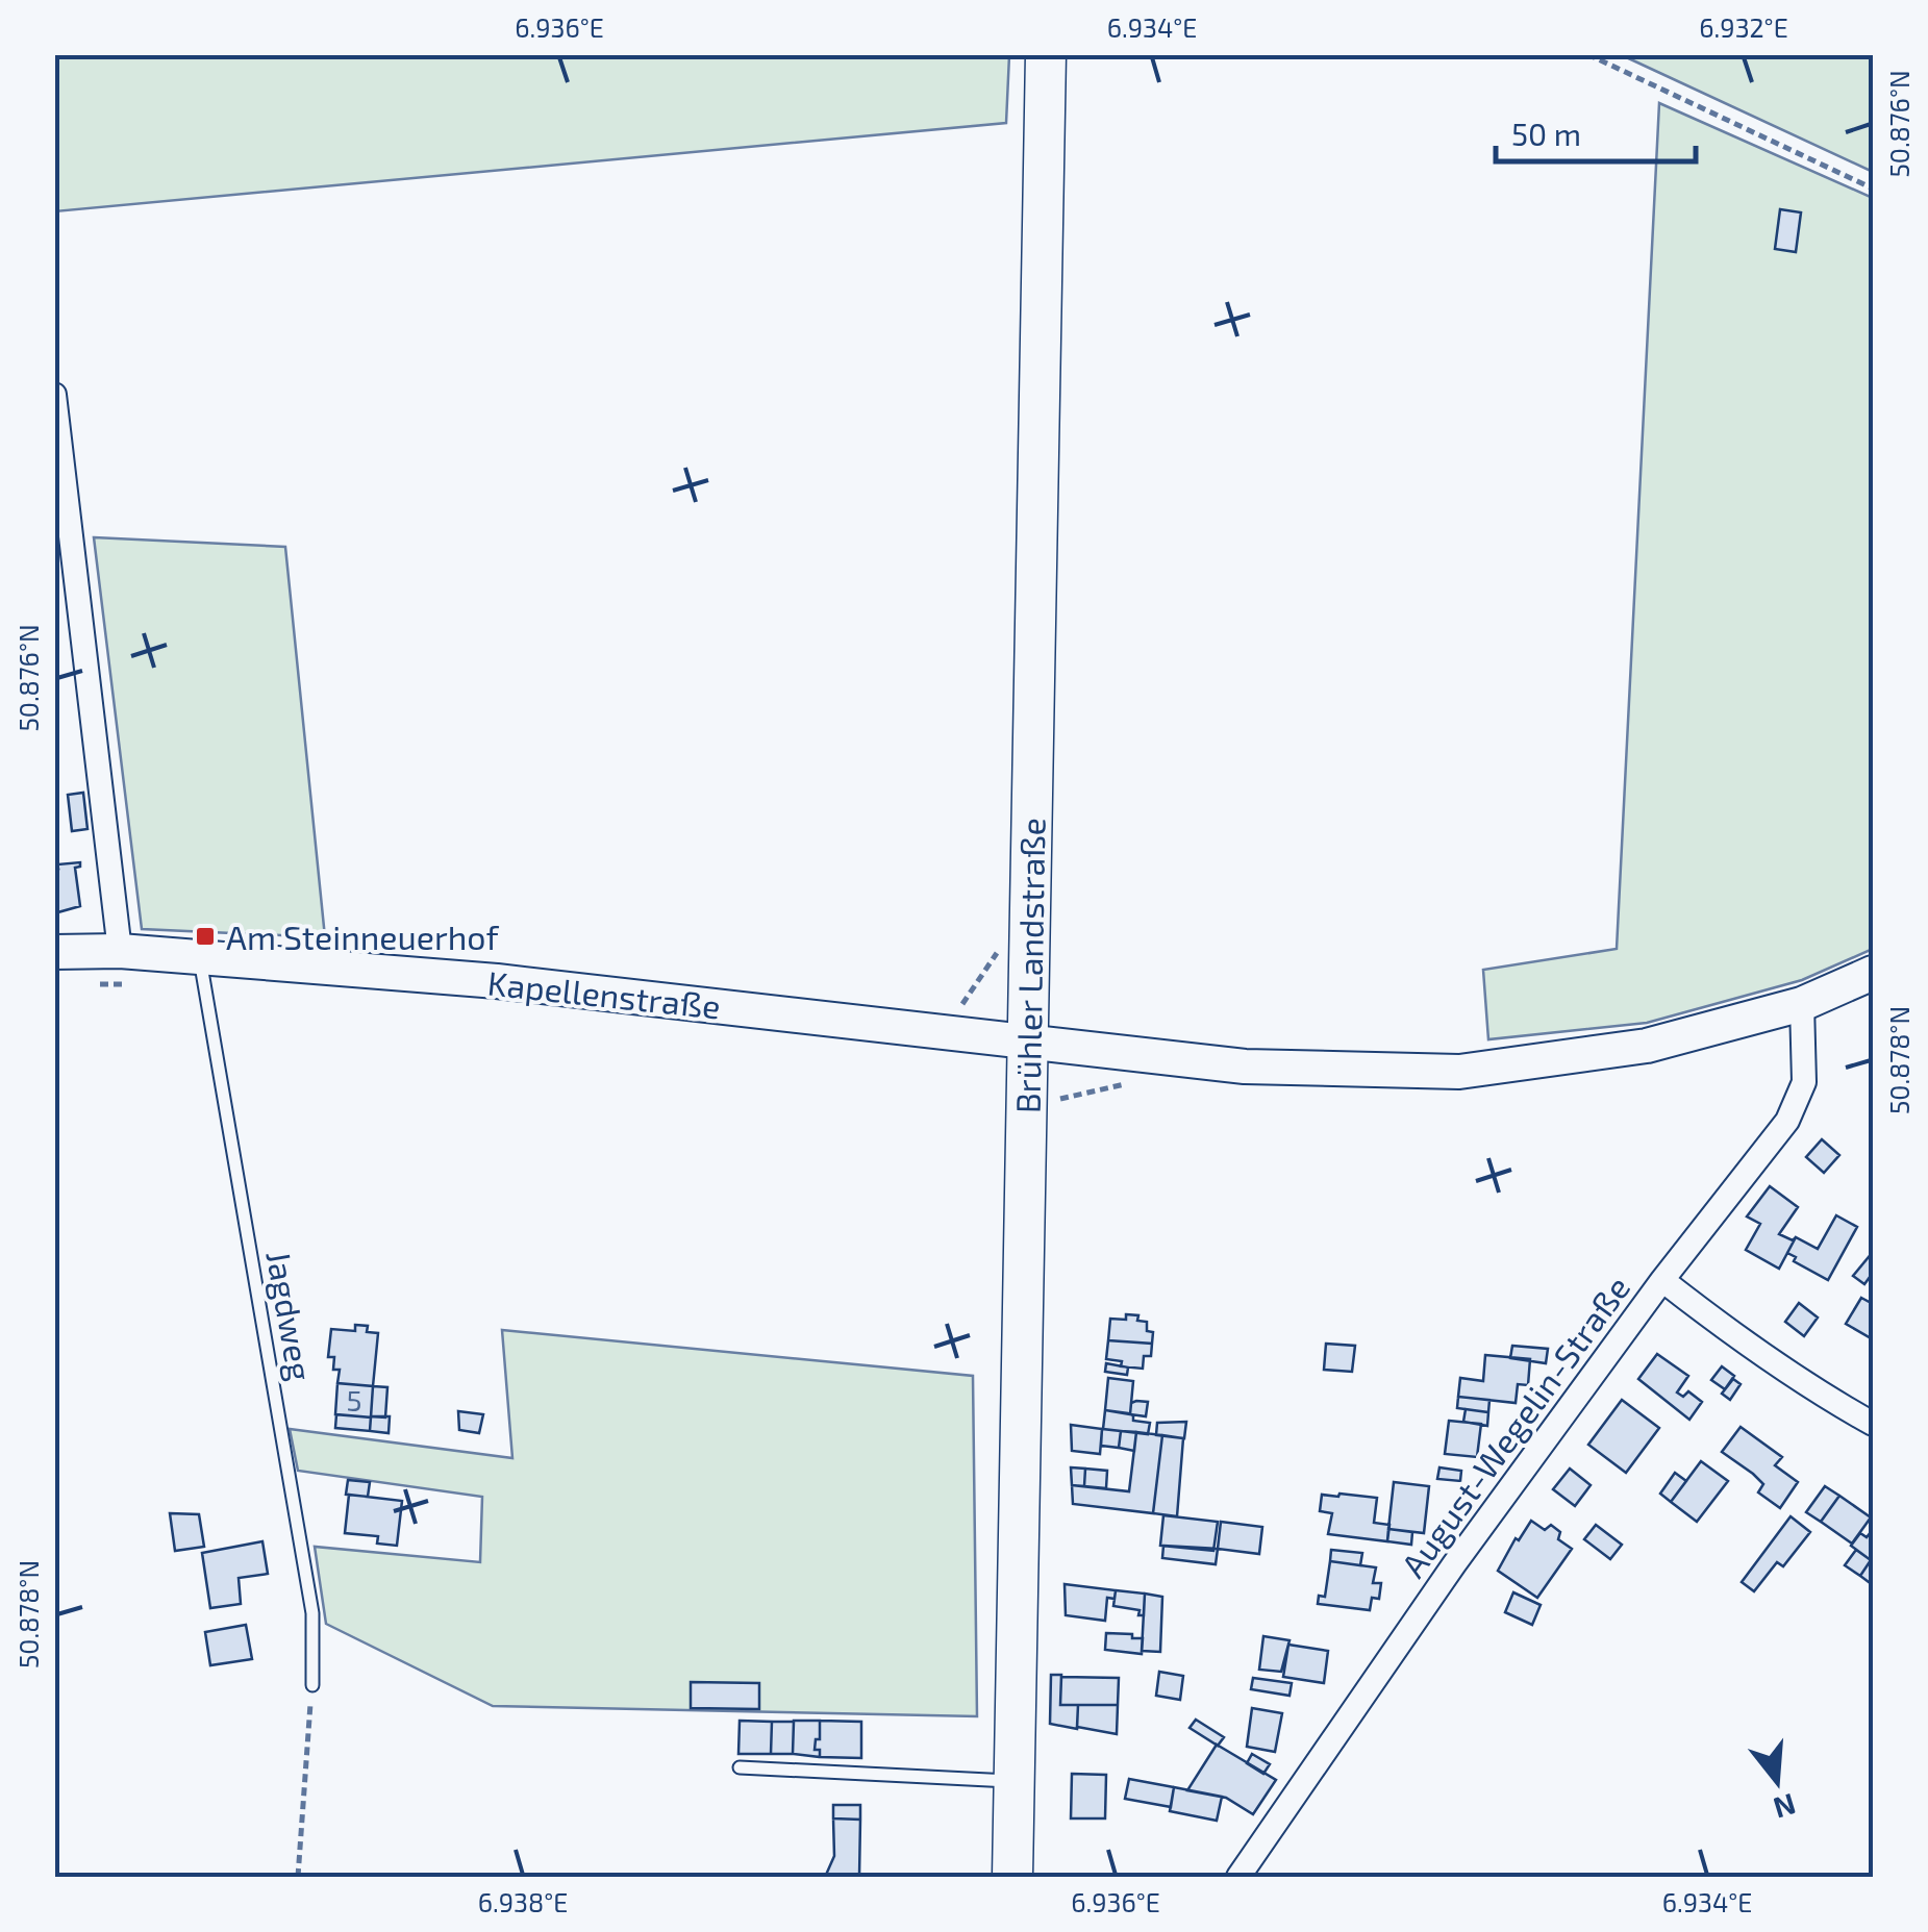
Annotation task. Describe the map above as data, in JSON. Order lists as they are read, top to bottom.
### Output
{
  "streets": {
    "main road": ["Brühler Landstraße", "Kapellenstraße"],
    "street": ["August-Wegelin-Straße"],
    "lane": ["Jagdweg"]
  },
  "crossings": [
    ["Brühler Landstraße", "Kapellenstraße"],
    ["Kapellenstraße", "Jagdweg"],
    ["Kapellenstraße", "August-Wegelin-Straße"]
  ],
  "places": {
    "transit": ["Am Steinneuerhof"]
  },
  "house_numbers": ["5"],
  "scale_bar": "50 m",
  "north": "bottom",
  "coordinates": [
    "6.936°E",
    "6.934°E",
    "6.932°E",
    "50.876°N",
    "50.878°N",
    "6.938°E"
  ]
}
